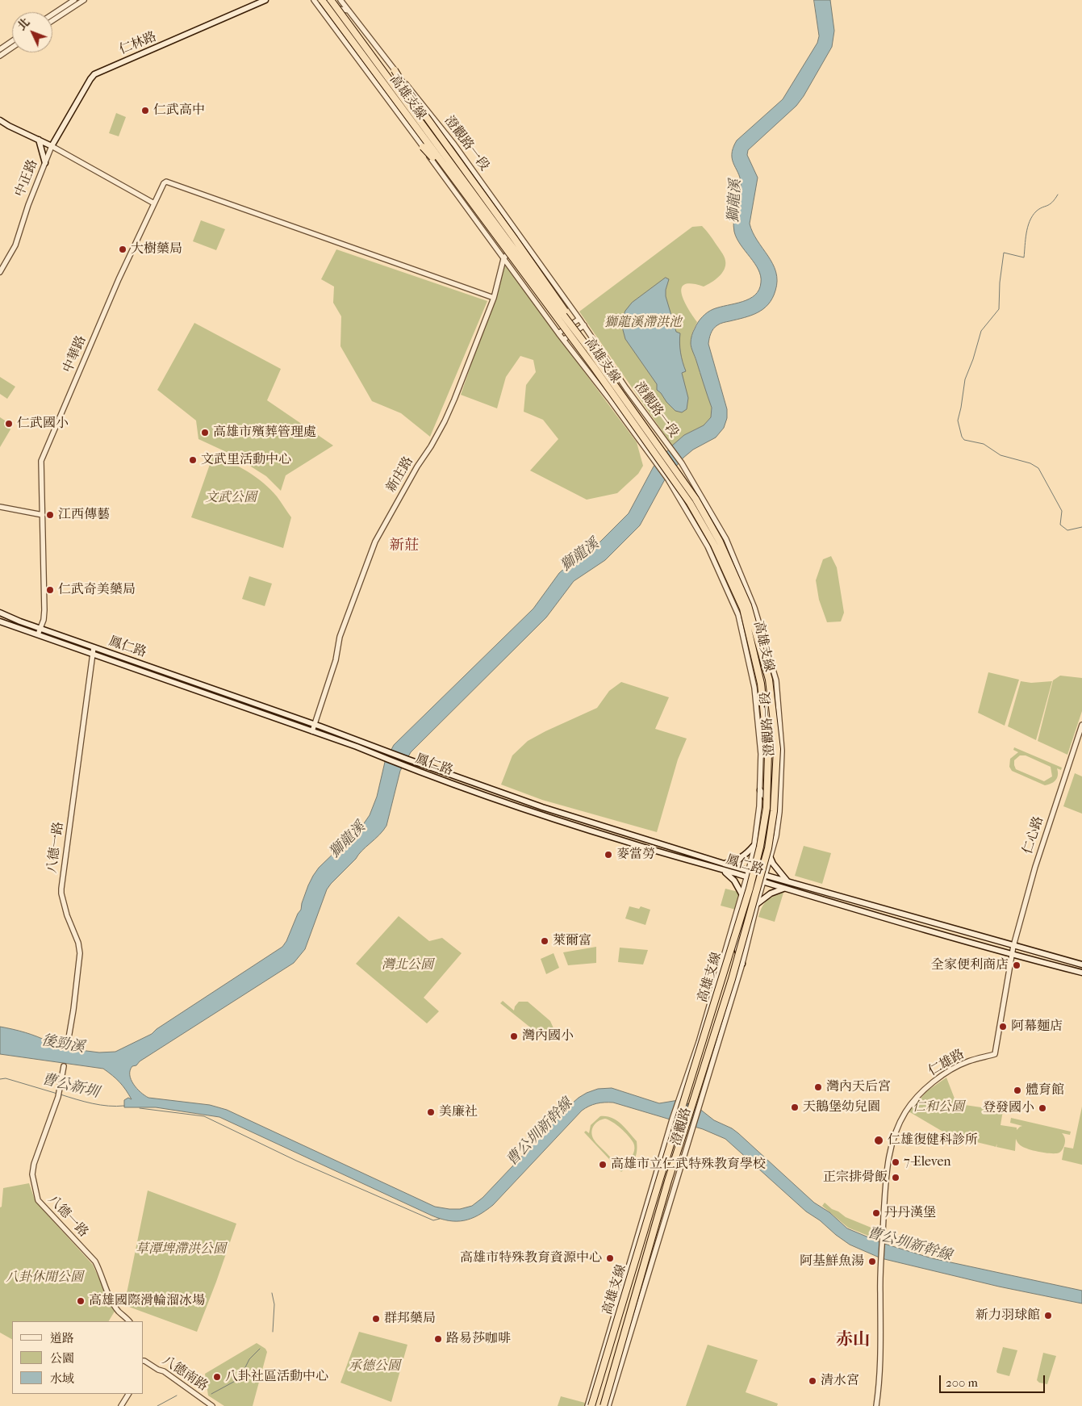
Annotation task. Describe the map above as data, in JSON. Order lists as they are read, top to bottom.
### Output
{
  "streets": {
    "highway": ["高雄支線"],
    "main road": ["仁林路", "鳳仁路"],
    "street": [
      "澄觀路一段",
      "中正路",
      "中華路",
      "新庄路",
      "仁心路",
      "八德一路",
      "仁雄路",
      "澄觀路",
      "八德南路"
    ]
  },
  "crossings": [
    ["仁林路", "中正路"],
    ["澄觀路一段", "新庄路"],
    ["澄觀路一段", "鳳仁路"],
    ["澄觀路一段", "澄觀路"],
    ["中華路", "新庄路"],
    ["中華路", "鳳仁路"],
    ["新庄路", "鳳仁路"],
    ["鳳仁路", "仁心路"],
    ["鳳仁路", "八德一路"],
    ["鳳仁路", "仁雄路"],
    ["鳳仁路", "澄觀路"],
    ["仁心路", "仁雄路"]
  ],
  "districts": ["新莊", "赤山"],
  "water": [
    "獅龍溪",
    "後勁溪",
    "曹公新圳",
    "曹公圳新幹線"
  ],
  "parks": [
    "獅龍溪滯洪池",
    "文武公園",
    "灣北公園",
    "仁和公園",
    "草潭埤滯洪公園",
    "八卦休閒公園",
    "承德公園"
  ],
  "places": [
    "仁武高中",
    "大樹藥局",
    "仁武國小",
    "高雄市殯葬管理處",
    "文武里活動中心",
    "江西傳藝",
    "仁武奇美藥局",
    "麥當勞",
    "萊爾富",
    "全家便利商店",
    "阿幕麵店",
    "灣內國小",
    "灣內天后宮",
    "體育館",
    "天鵝堡幼兒園",
    "登發國小",
    "美廉社",
    "仁雄復健科診所",
    "7-Eleven",
    "高雄市立仁武特殊教育學校",
    "正宗排骨飯",
    "丹丹漢堡",
    "高雄市特殊教育資源中心",
    "阿基鮮魚湯",
    "高雄國際滑輪溜冰場",
    "新力羽球館",
    "群邦藥局",
    "路易莎咖啡",
    "八卦社區活動中心",
    "清水宮"
  ],
  "legend": ["道路", "公園", "水域"],
  "scale_bar": "200 m",
  "north": "top left"
}
